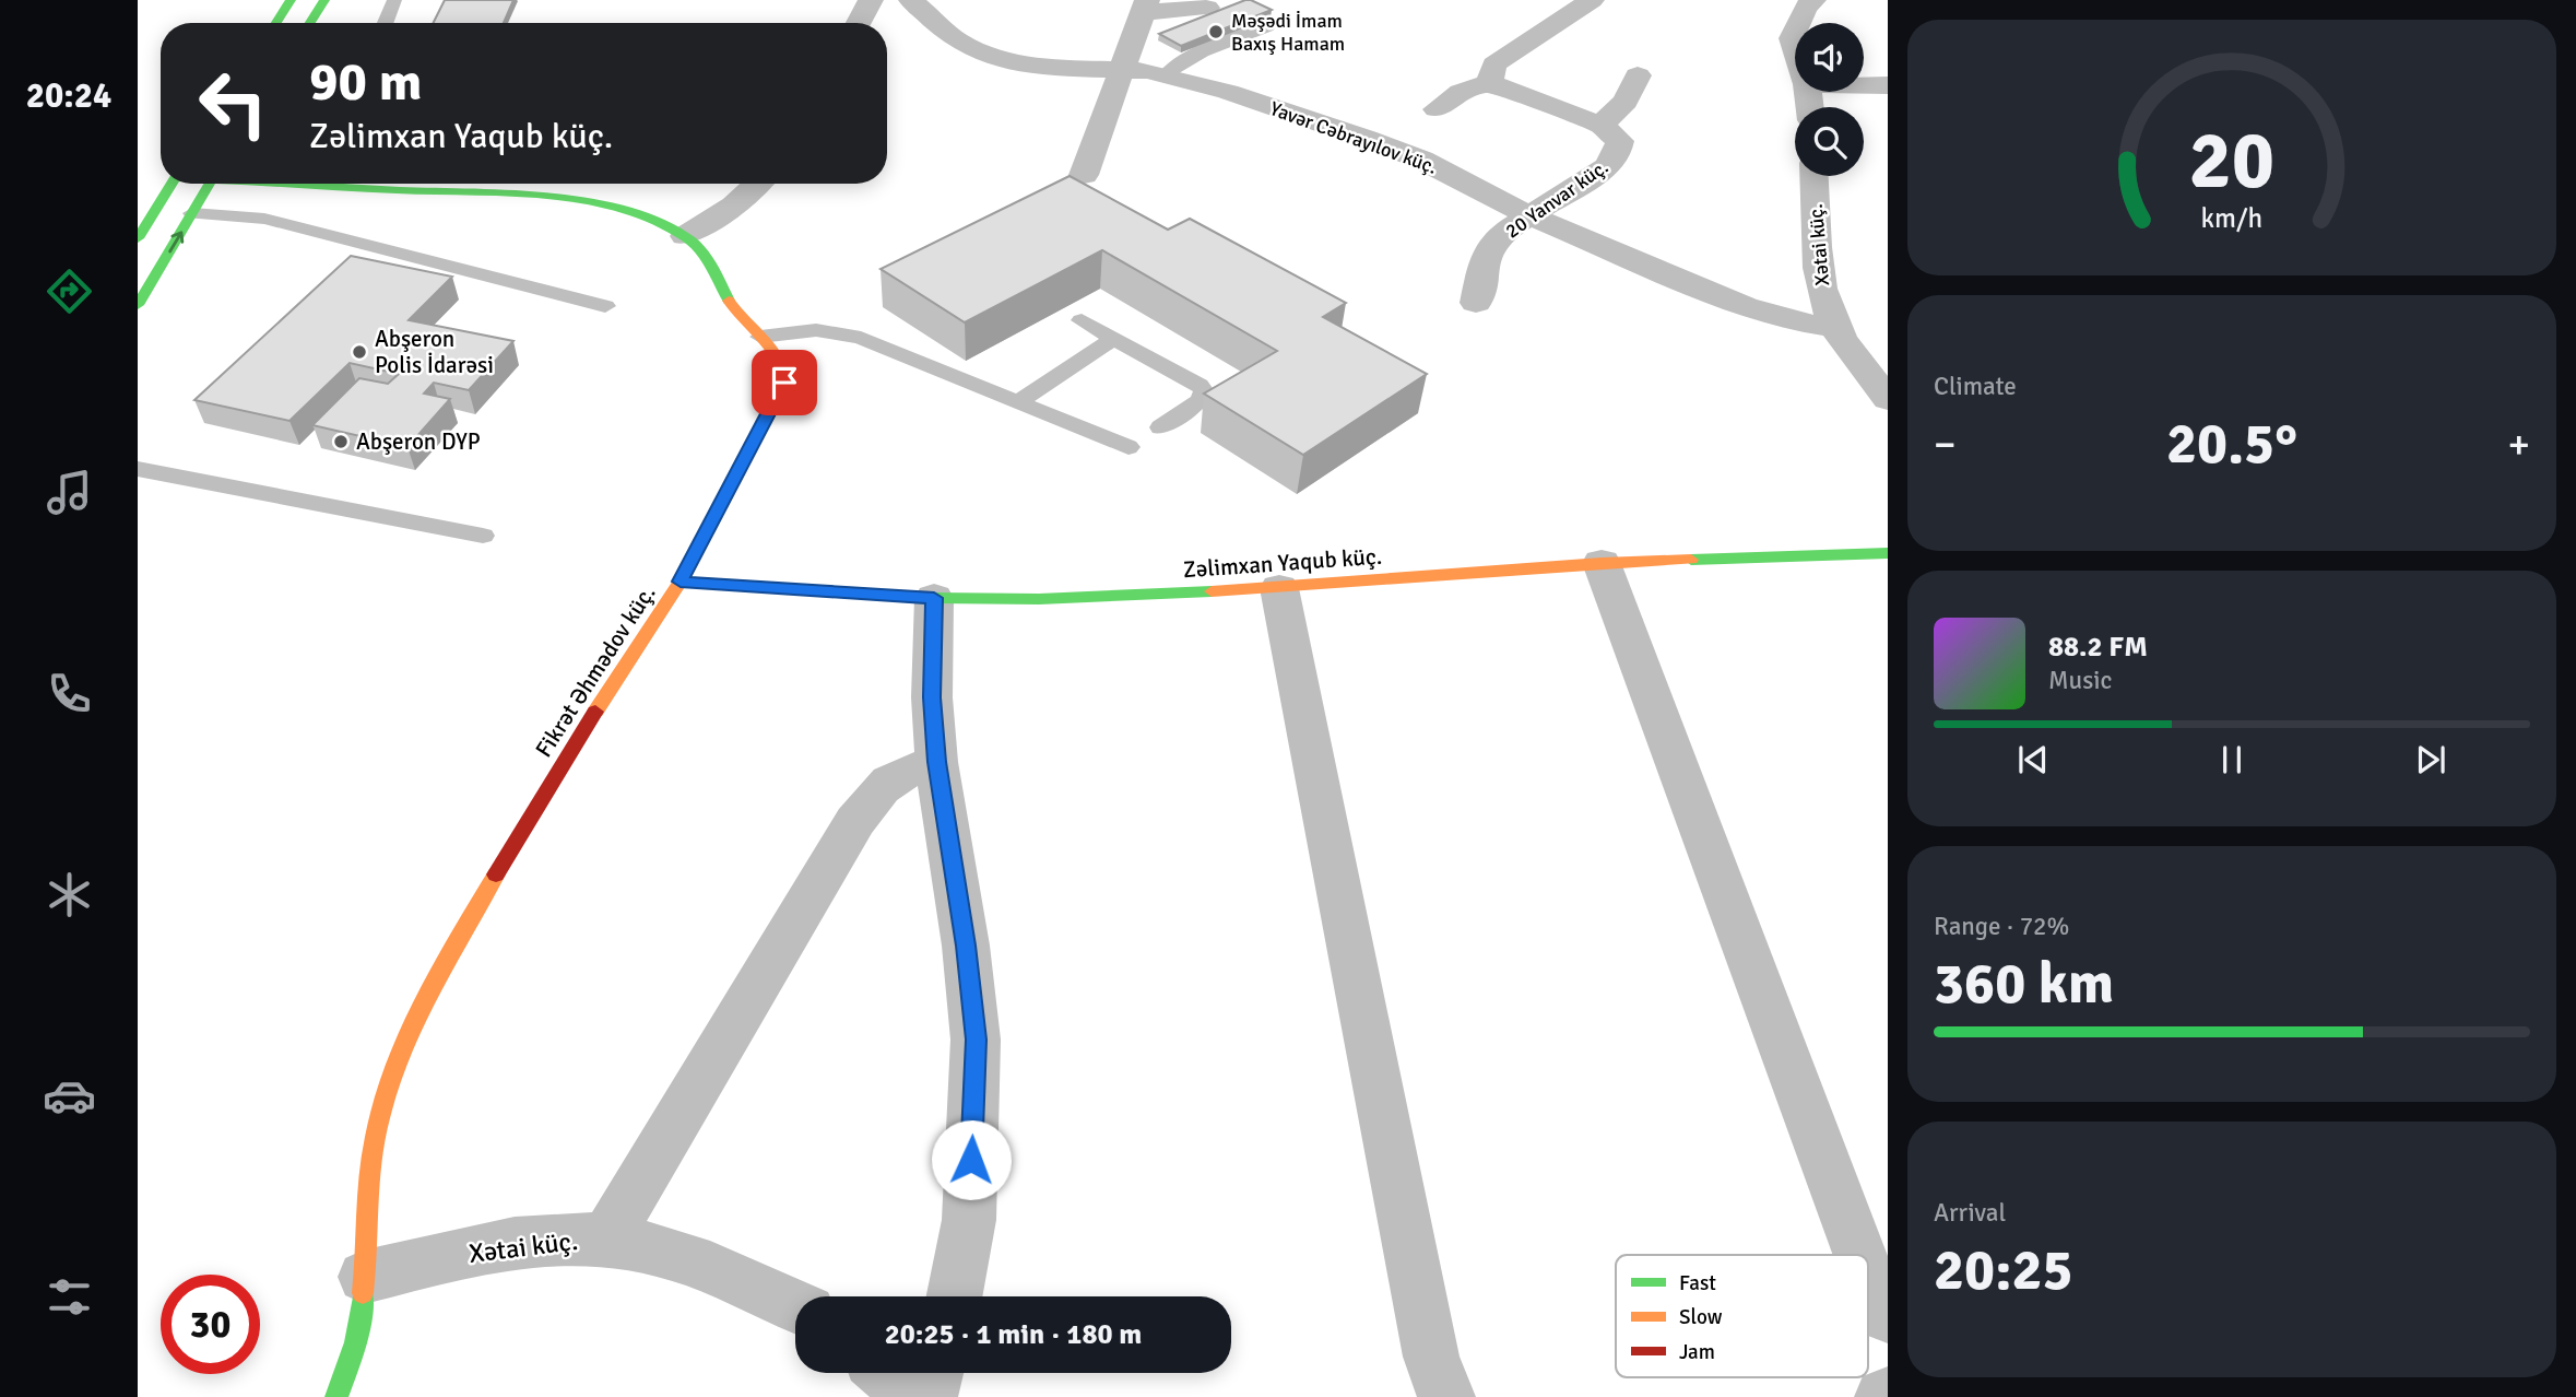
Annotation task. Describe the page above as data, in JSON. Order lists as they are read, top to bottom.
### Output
{
  "streets": {
    "street": [
      "Yavər Cəbrayılov küç.",
      "20 Yanvar küç.",
      "Xətai küç.",
      "Zəlimxan Yaqub küç.",
      "Fikrət Əhmədov küç."
    ]
  },
  "crossings": [
    ["Yavər Cəbrayılov küç.", "20 Yanvar küç."],
    ["Yavər Cəbrayılov küç.", "Xətai küç."],
    ["Xətai küç.", "Fikrət Əhmədov küç."],
    ["Zəlimxan Yaqub küç.", "Fikrət Əhmədov küç."]
  ],
  "places": ["Məşədi İmam Baxış Hamam", "Abşeron Polis İdarəsi", "Abşeron DYP"],
  "legend": ["Fast", "Slow", "Jam"],
  "page": {
    "tabs": "20:24",
    "turn": ["90 m", "Zəlimxan Yaqub küç."],
    "tile": [
      "Climate",
      ["Range · 72%", "360 km"],
      ["Arrival", "20:25"]
    ],
    "heat": ["−", "20.5°", "+"],
    "song": ["88.2 FM", "Music"],
    "limit": "30",
    "trip": "20:25 · 1 min · 180 m",
    "gauge": ["20", "km/h"]
  }
}
